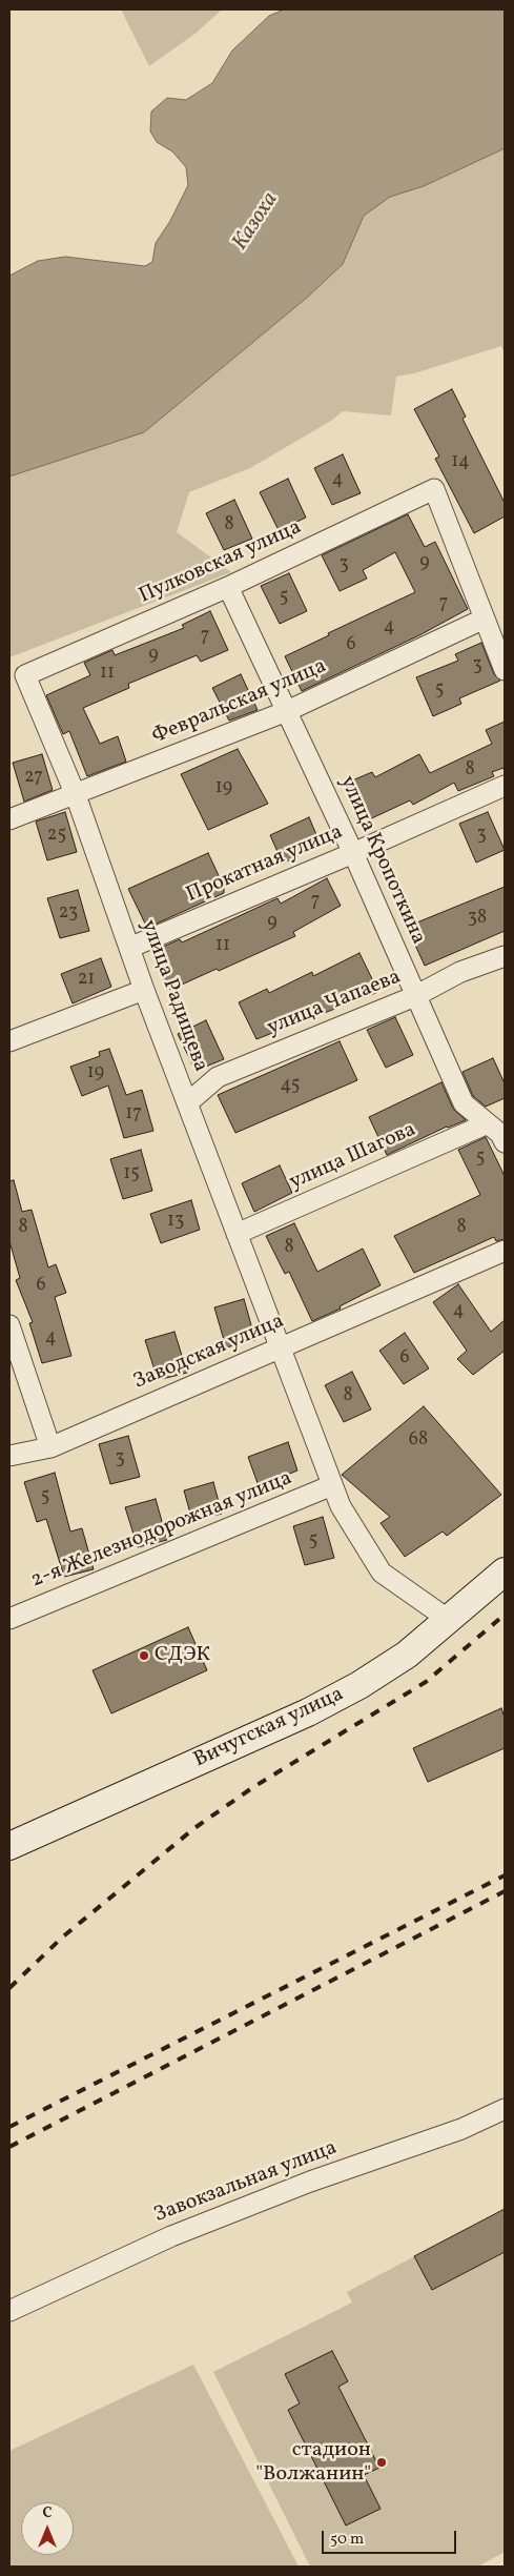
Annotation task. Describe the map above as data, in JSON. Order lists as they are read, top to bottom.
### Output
{
  "streets": {
    "main road": ["Вичугская улица"],
    "street": [
      "Пулковская улица",
      "Февральская улица",
      "улица Кропоткина",
      "Прокатная улица",
      "улица Радищева",
      "улица Чапаева",
      "улица Шагова",
      "Заводская улица",
      "2-я Железнодорожная улица",
      "Завокзальная улица"
    ]
  },
  "crossings": [
    ["Пулковская улица", "Февральская улица"],
    ["Пулковская улица", "улица Кропоткина"],
    ["Пулковская улица", "улица Радищева"],
    ["Февральская улица", "улица Кропоткина"],
    ["Февральская улица", "улица Радищева"],
    ["улица Кропоткина", "Прокатная улица"],
    ["улица Кропоткина", "улица Чапаева"],
    ["улица Кропоткина", "улица Шагова"],
    ["Прокатная улица", "улица Радищева"],
    ["улица Радищева", "улица Чапаева"],
    ["улица Радищева", "улица Шагова"],
    ["улица Радищева", "Заводская улица"]
  ],
  "water": ["Казоха"],
  "places": ["СДЭК", "стадион \"Волжанин\""],
  "house_numbers": [
    "14",
    "4",
    "8",
    "9",
    "3",
    "5",
    "7",
    "4",
    "7",
    "6",
    "9",
    "3",
    "11",
    "5",
    "8",
    "27",
    "19",
    "25",
    "3",
    "7",
    "23",
    "38",
    "9",
    "11",
    "21",
    "19",
    "45",
    "17",
    "5",
    "15",
    "13",
    "8",
    "8",
    "8",
    "6",
    "4",
    "4",
    "6",
    "8",
    "68",
    "3",
    "5",
    "5"
  ],
  "scale_bar": "50 m",
  "north": "top"
}
